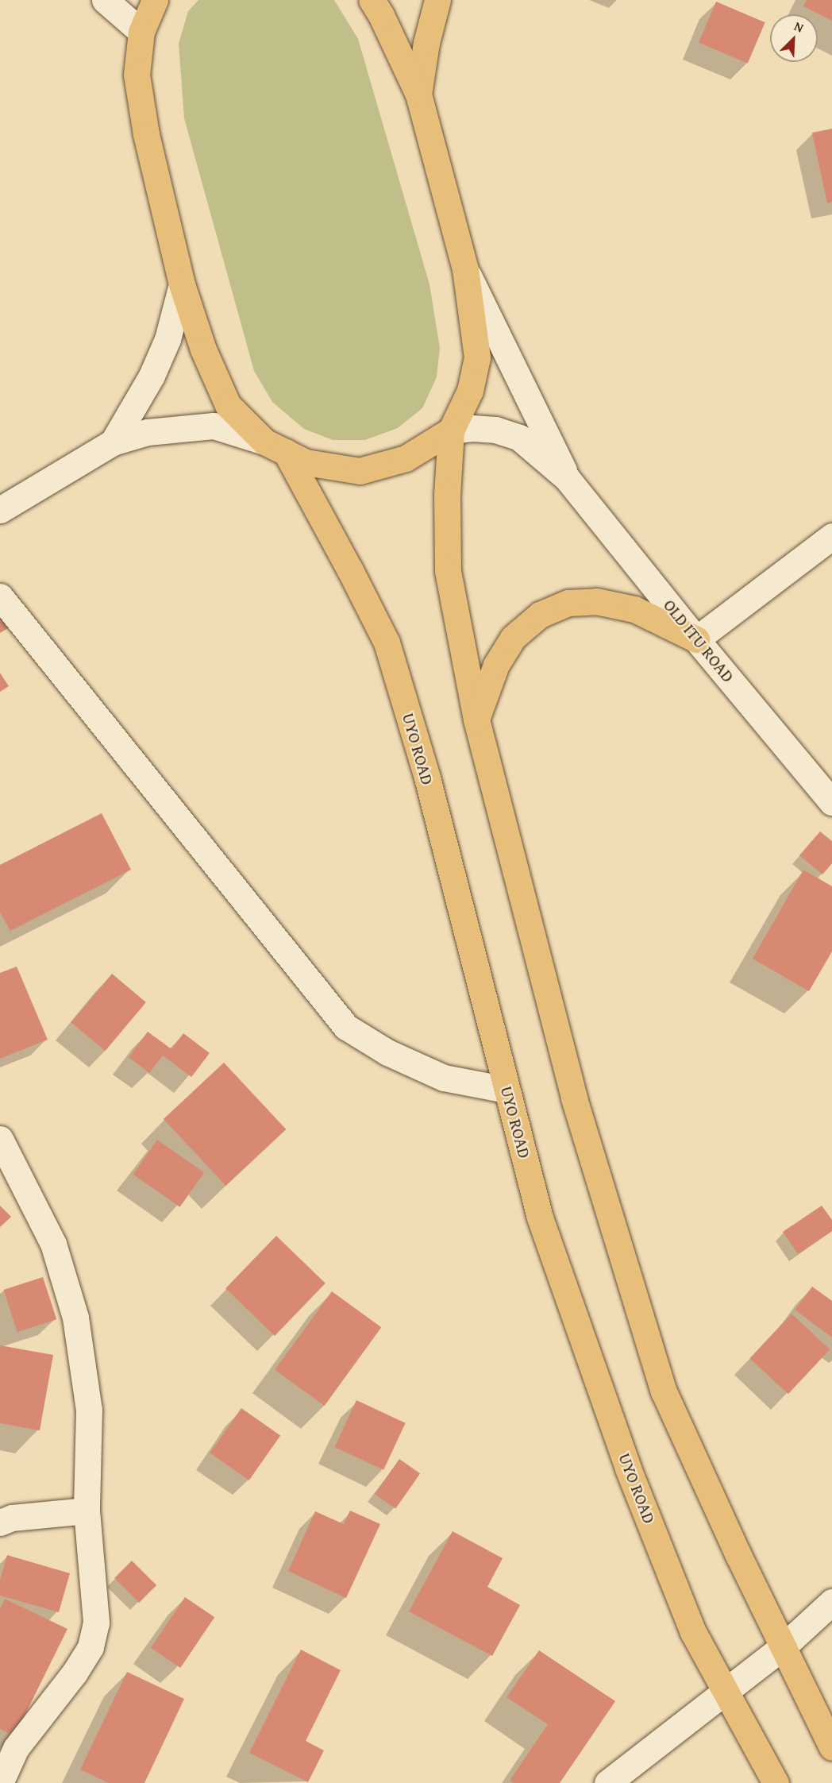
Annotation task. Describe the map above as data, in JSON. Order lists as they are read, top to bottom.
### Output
{
  "streets": {
    "main road": ["UYO ROAD"],
    "street": ["OLD ITU ROAD"]
  },
  "north": "top right"
}
